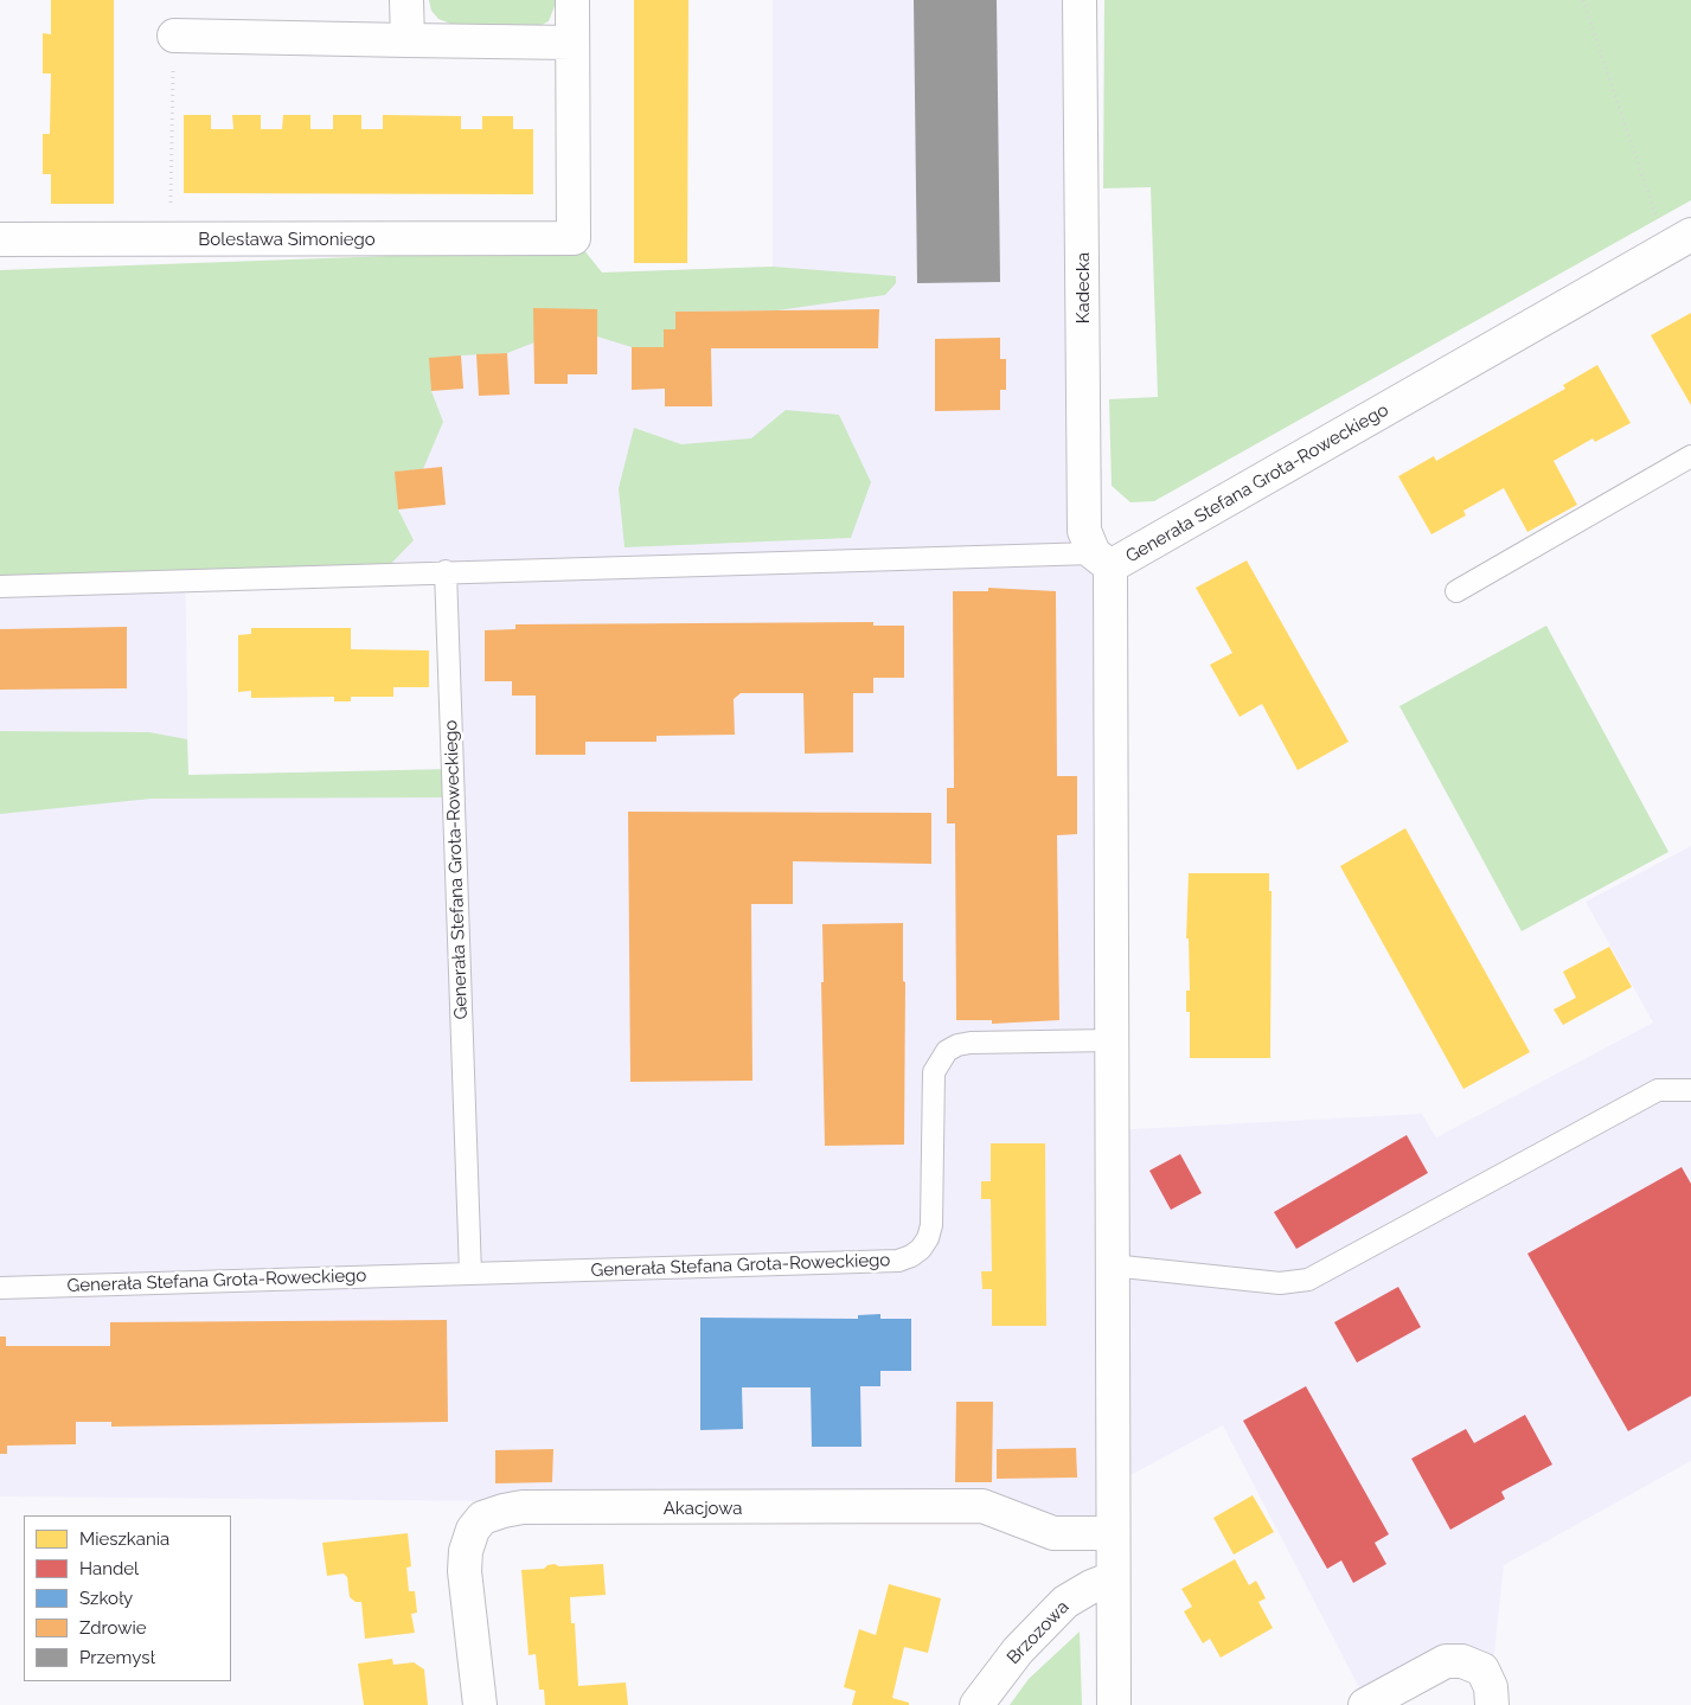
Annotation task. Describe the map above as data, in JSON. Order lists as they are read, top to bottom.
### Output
{
  "streets": {
    "street": [
      "Bolesława Simoniego",
      "Kadecka",
      "Generała Stefana Grota-Roweckiego",
      "Akacjowa",
      "Brzozowa"
    ]
  },
  "crossings": [
    ["Kadecka", "Generała Stefana Grota-Roweckiego"],
    ["Generała Stefana Grota-Roweckiego", "Akacjowa"],
    ["Generała Stefana Grota-Roweckiego", "Brzozowa"]
  ],
  "legend": [
    "Mieszkania",
    "Handel",
    "Szkoły",
    "Zdrowie",
    "Przemysł"
  ]
}
